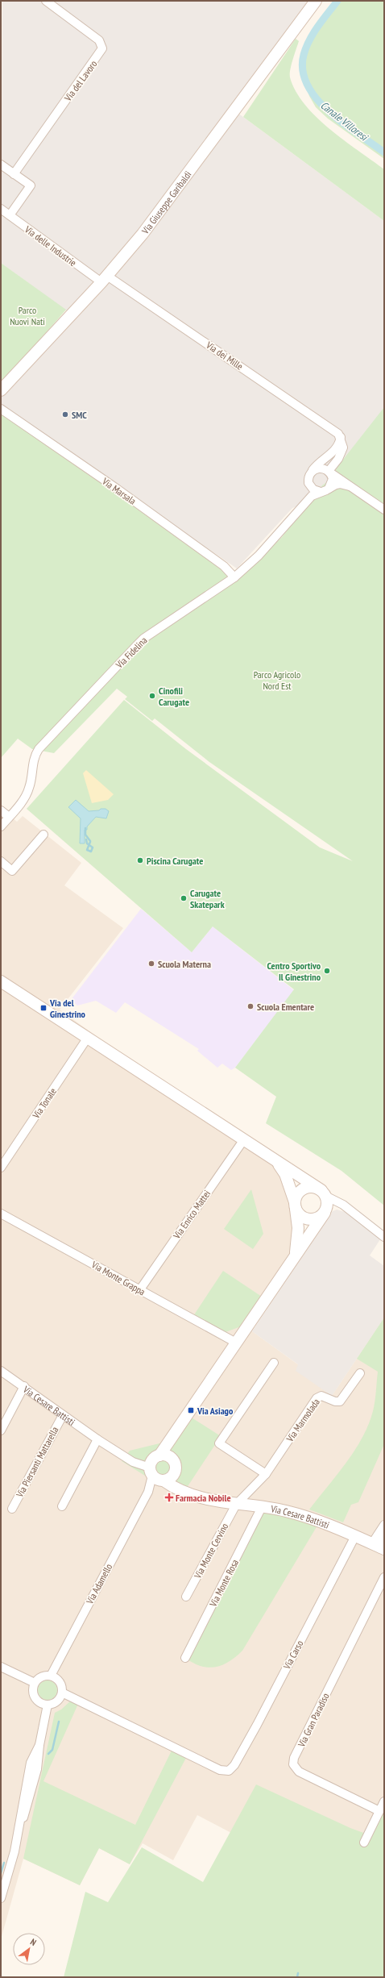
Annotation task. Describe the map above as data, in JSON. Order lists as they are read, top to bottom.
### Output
{
  "streets": {
    "street": [
      "Via del Lavoro",
      "Via Giuseppe Garibaldi",
      "Via delle Industrie",
      "Via dei Mille",
      "Via Marsala",
      "Via Fidelina",
      "Via Tonale",
      "Via Enrico Mattei",
      "Via Monte Grappa",
      "Via Cesare Battisti",
      "Via Marmolada",
      "Via Piersanti Mattarella",
      "Via Monte Cervino",
      "Via Monte Rosa",
      "Via Adamello",
      "Via Carso",
      "Via Gran Paradiso"
    ]
  },
  "crossings": [
    ["Via Giuseppe Garibaldi", "Via delle Industrie"],
    ["Via Giuseppe Garibaldi", "Via dei Mille"],
    ["Via delle Industrie", "Via dei Mille"],
    ["Via Marsala", "Via Fidelina"],
    ["Via Enrico Mattei", "Via Monte Grappa"],
    ["Via Cesare Battisti", "Via Marmolada"],
    ["Via Cesare Battisti", "Via Piersanti Mattarella"],
    ["Via Cesare Battisti", "Via Monte Cervino"],
    ["Via Cesare Battisti", "Via Monte Rosa"],
    ["Via Cesare Battisti", "Via Adamello"],
    ["Via Cesare Battisti", "Via Carso"],
    ["Via Marmolada", "Via Monte Cervino"],
    ["Via Adamello", "Via Carso"]
  ],
  "water": ["Canale Villoresi"],
  "parks": ["Parco Nuovi Nati", "Parco Agricolo Nord Est"],
  "places": {
    "other": [
      "SMC",
      "Cinofili Carugate",
      "Piscina Carugate",
      "Carugate Skatepark",
      "Scuola Materna",
      "Centro Sportivo Il Ginestrino",
      "Scuola Ementare"
    ],
    "transit": ["Via del Ginestrino", "Via Asiago"],
    "health": ["Farmacia Nobile"]
  },
  "north": "top right"
}
